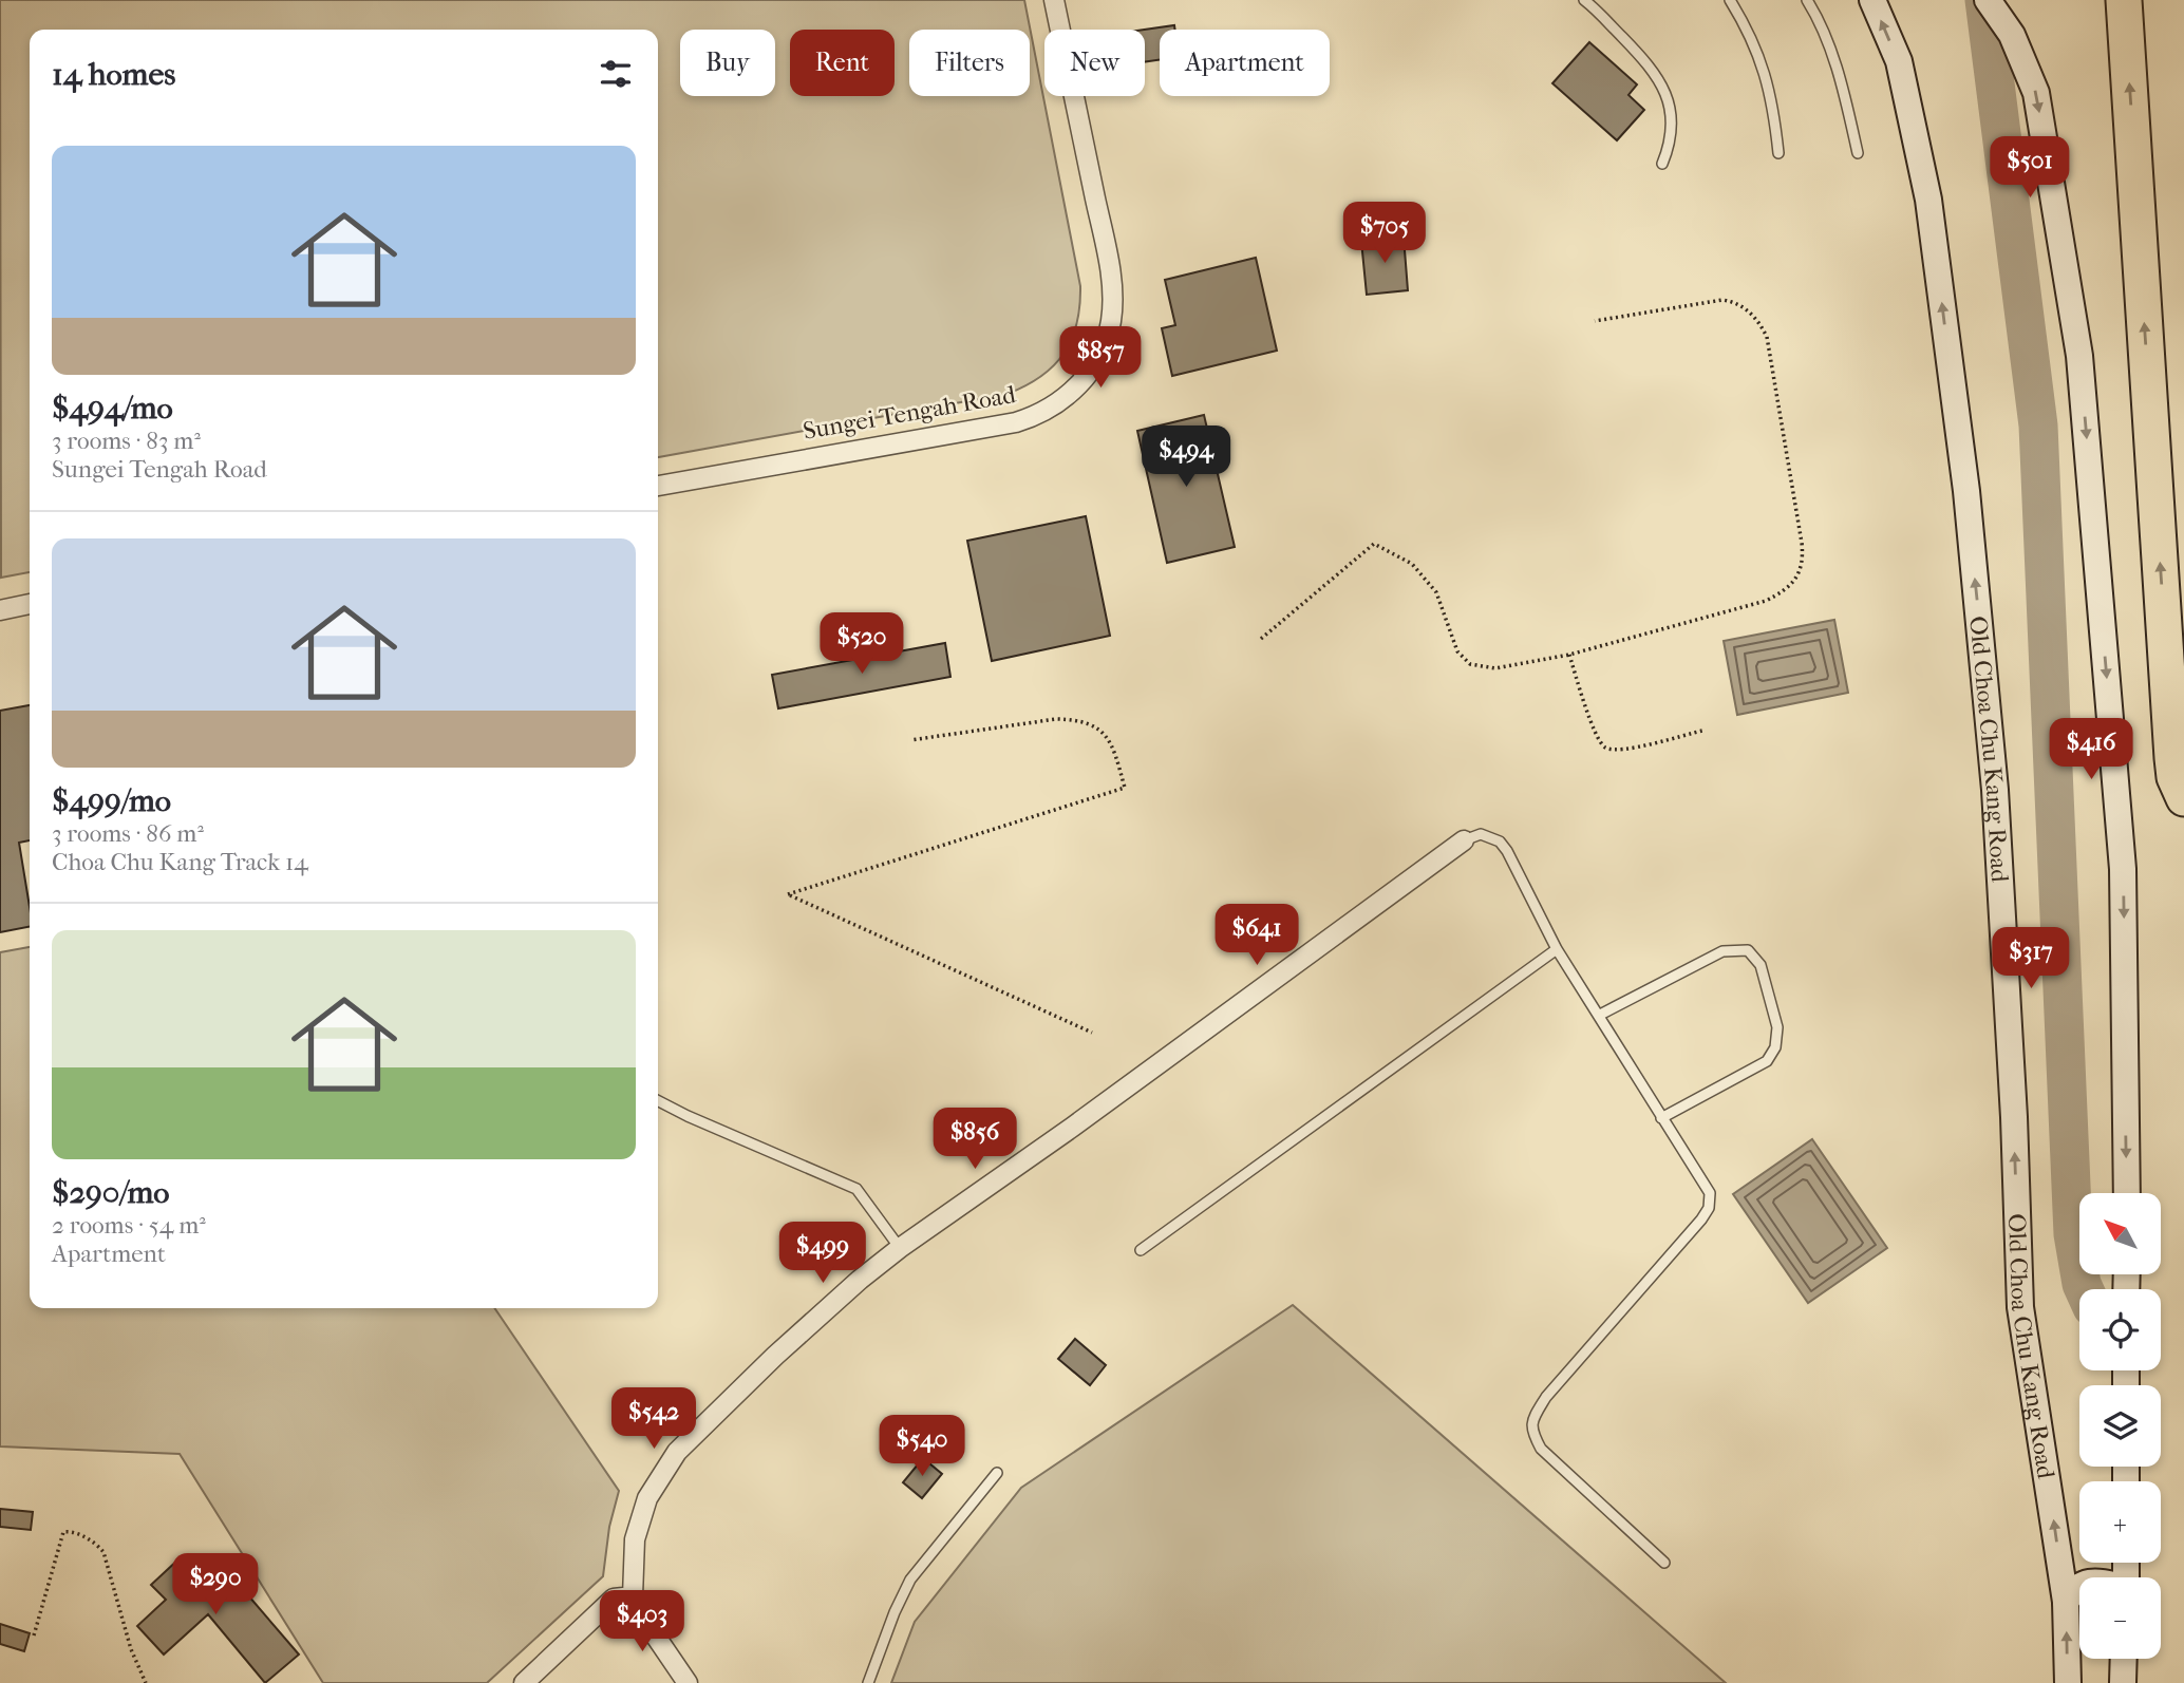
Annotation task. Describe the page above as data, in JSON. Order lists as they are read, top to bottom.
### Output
{
  "streets": {
    "main road": ["Old Choa Chu Kang Road"],
    "street": ["Sungei Tengah Road"]
  },
  "north": "top left",
  "page": {
    "chip": [
      "Buy",
      "Rent",
      "Filters",
      "New",
      "Apartment"
    ],
    "heading": "14 homes",
    "list": [
      {
        "name": "$494/mo",
        "note": "3 rooms · 83 m² · Sungei Tengah Road"
      },
      {
        "name": "$499/mo",
        "note": "3 rooms · 86 m² · Choa Chu Kang Track 14"
      },
      {
        "name": "$290/mo",
        "note": "2 rooms · 54 m² · Apartment"
      }
    ],
    "price": [
      "$501",
      "$705",
      "$857",
      "$494",
      "$520",
      "$416",
      "$641",
      "$317",
      "$856",
      "$499",
      "$542",
      "$540",
      "$290",
      "$403"
    ],
    "map_buttons": ["+", "−"]
  }
}
